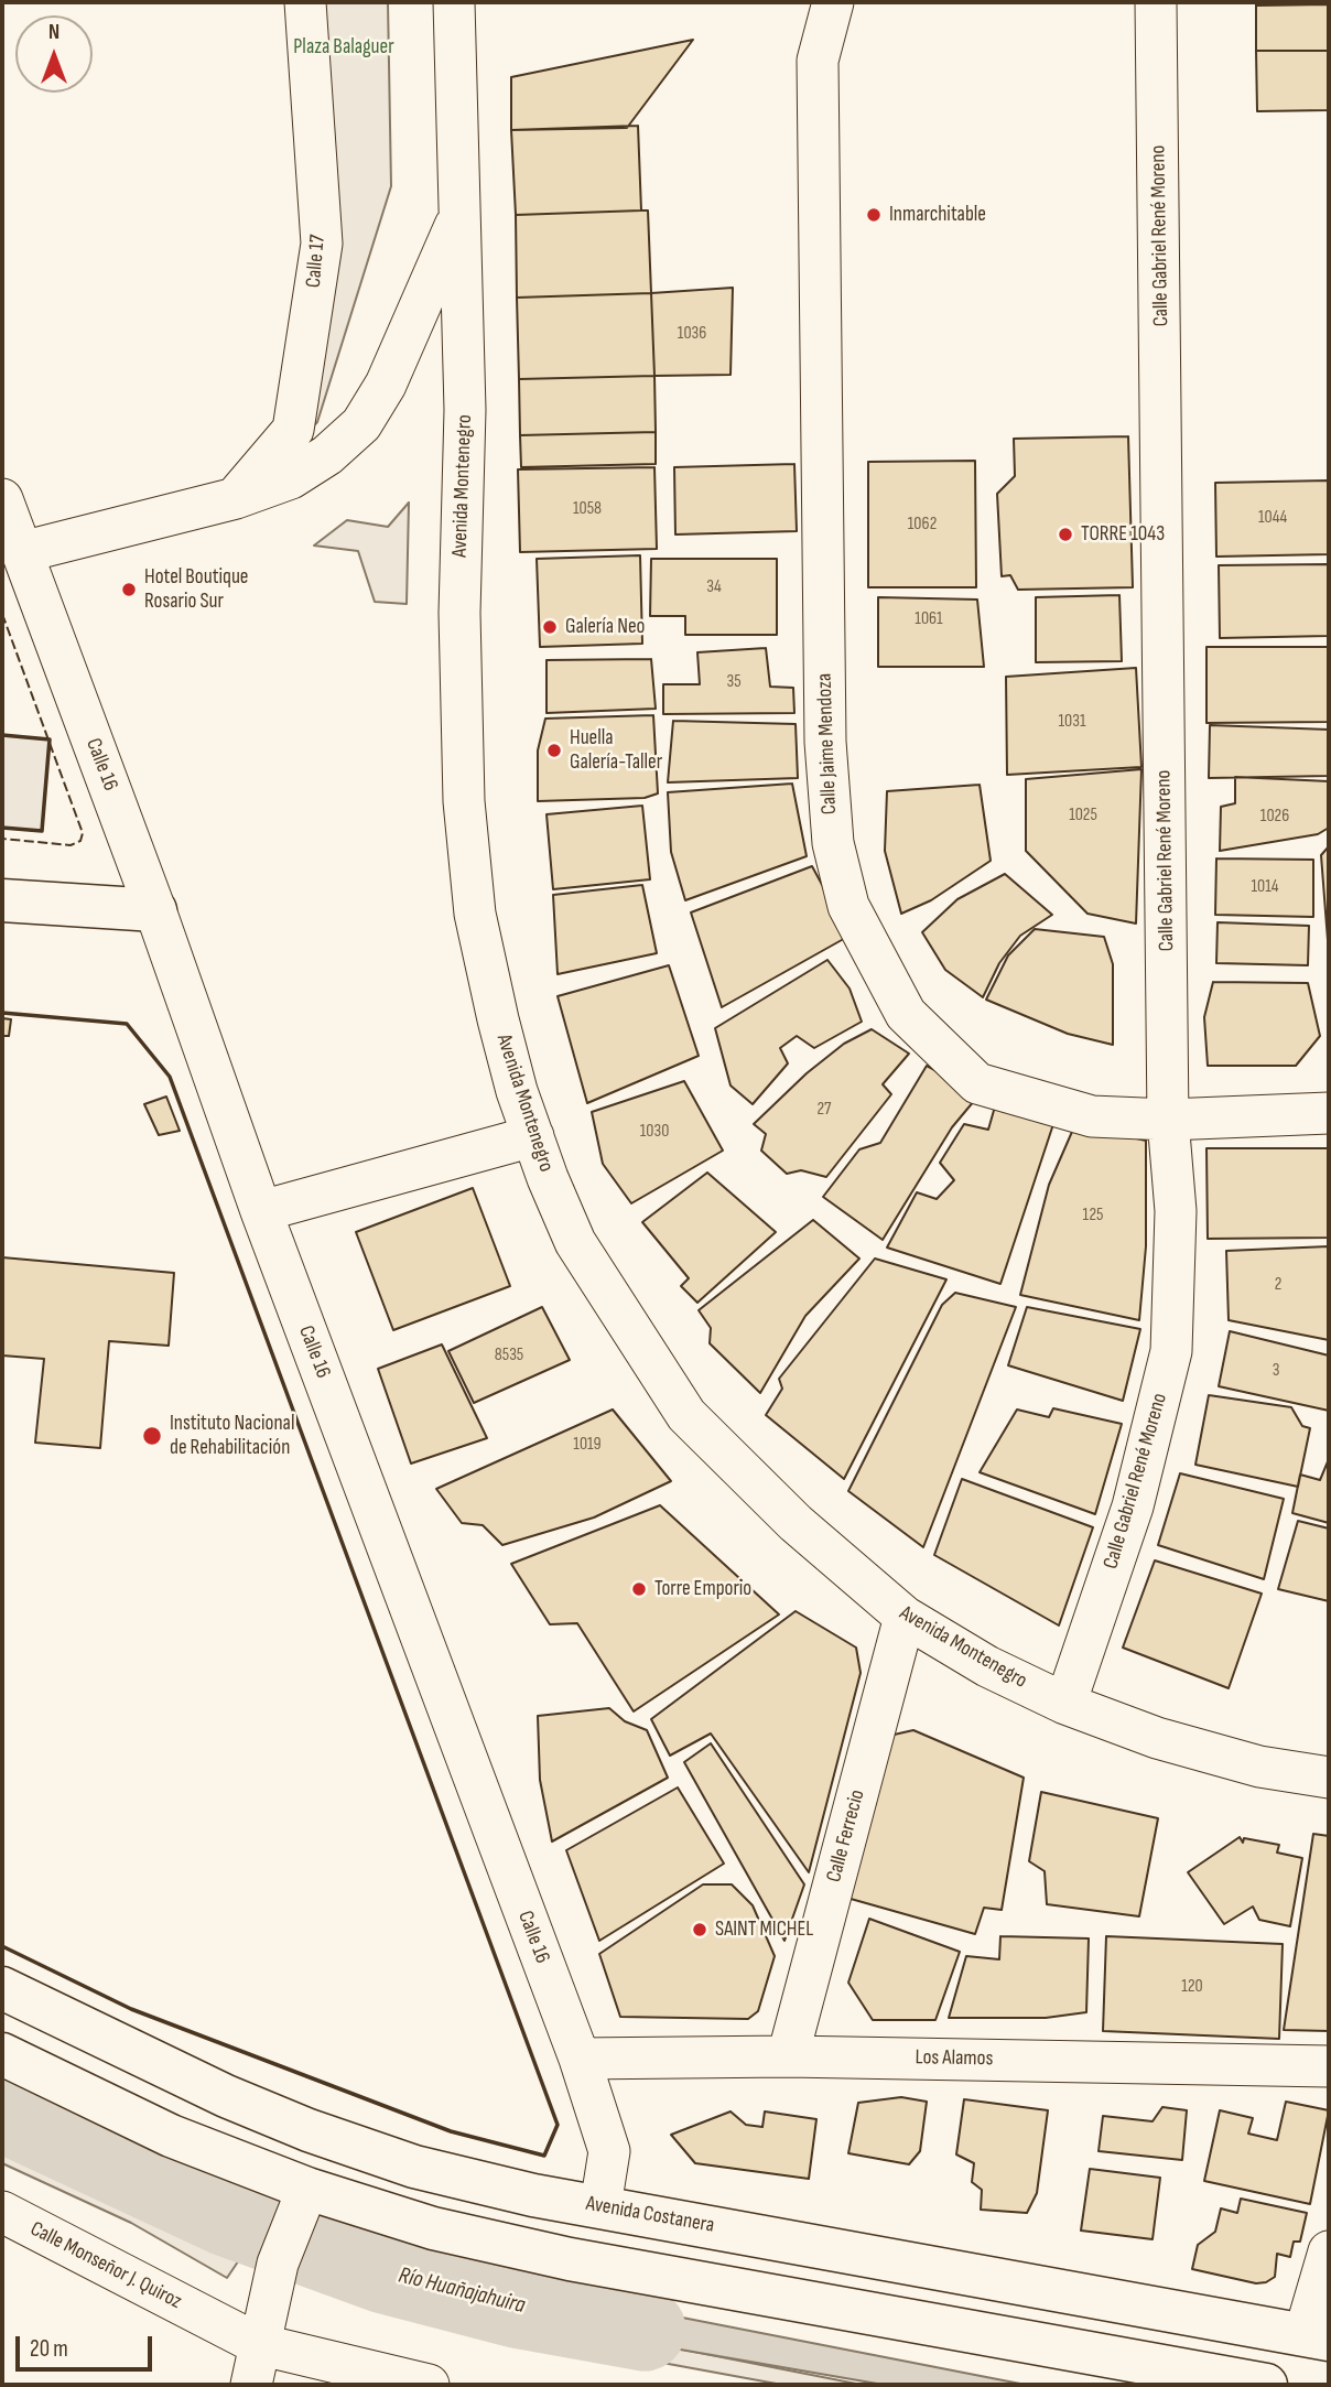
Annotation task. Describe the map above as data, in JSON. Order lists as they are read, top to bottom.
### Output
{
  "streets": {
    "main road": ["Avenida Costanera"],
    "street": [
      "Calle Gabriel René Moreno",
      "Calle 17",
      "Avenida Montenegro",
      "Calle Jaime Mendoza",
      "Calle 16",
      "Calle Ferrecio",
      "Los Alamos",
      "Calle Monseñor J. Quiroz"
    ]
  },
  "crossings": [
    ["Calle Gabriel René Moreno", "Avenida Montenegro"],
    ["Calle Gabriel René Moreno", "Calle Jaime Mendoza"],
    ["Avenida Montenegro", "Calle Ferrecio"],
    ["Calle 16", "Los Alamos"],
    ["Calle 16", "Avenida Costanera"],
    ["Calle Ferrecio", "Los Alamos"]
  ],
  "water": ["Río Huañajahuira"],
  "parks": ["Plaza Balaguer"],
  "places": [
    "Inmarchitable",
    "TORRE 1043",
    "Hotel Boutique Rosario Sur",
    "Galería Neo",
    "Huella Galería-Taller",
    "Instituto Nacional de Rehabilitación",
    "Torre Emporio",
    "SAINT MICHEL"
  ],
  "house_numbers": [
    "1036",
    "1058",
    "1044",
    "1062",
    "34",
    "1061",
    "35",
    "1031",
    "1025",
    "1026",
    "1014",
    "27",
    "1030",
    "125",
    "2",
    "8535",
    "3",
    "1019",
    "120"
  ],
  "scale_bar": "20 m",
  "north": "top"
}
